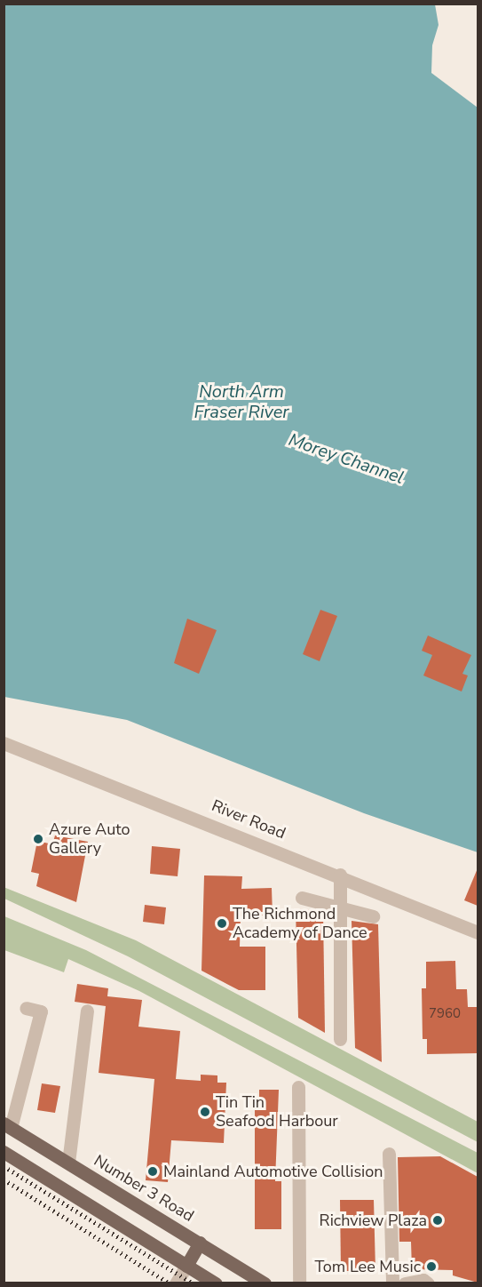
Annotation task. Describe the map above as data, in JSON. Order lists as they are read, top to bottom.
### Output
{
  "streets": {
    "main road": ["Number 3 Road"],
    "street": ["River Road"]
  },
  "water": ["North Arm Fraser River", "Morey Channel"],
  "places": [
    "Azure Auto Gallery",
    "The Richmond Academy of Dance",
    "Tin Tin Seafood Harbour",
    "Mainland Automotive Collision",
    "Richview Plaza",
    "Tom Lee Music"
  ],
  "house_numbers": ["7960"]
}
